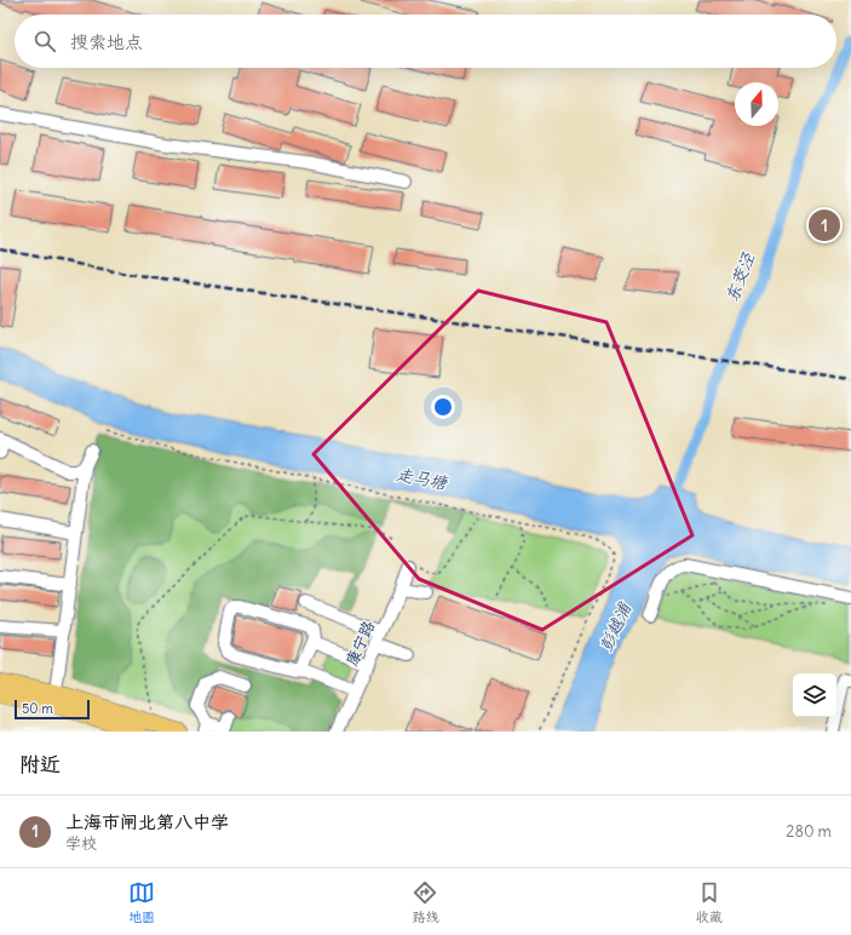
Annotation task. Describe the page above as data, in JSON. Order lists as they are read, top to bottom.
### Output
{
  "streets": {
    "street": ["康宁路"]
  },
  "water": ["东茭泾", "走马塘", "彭越浦"],
  "scale_bar": "50 m",
  "north": "top",
  "page": {
    "search": "搜索地点",
    "pins": "1",
    "scale": "50 m",
    "heading": "附近",
    "list": [
      {
        "mark": "1",
        "name": "上海市闸北第八中学",
        "note": "学校",
        "value": "280 m"
      }
    ],
    "nav": ["地图", "路线", "收藏"]
  }
}
